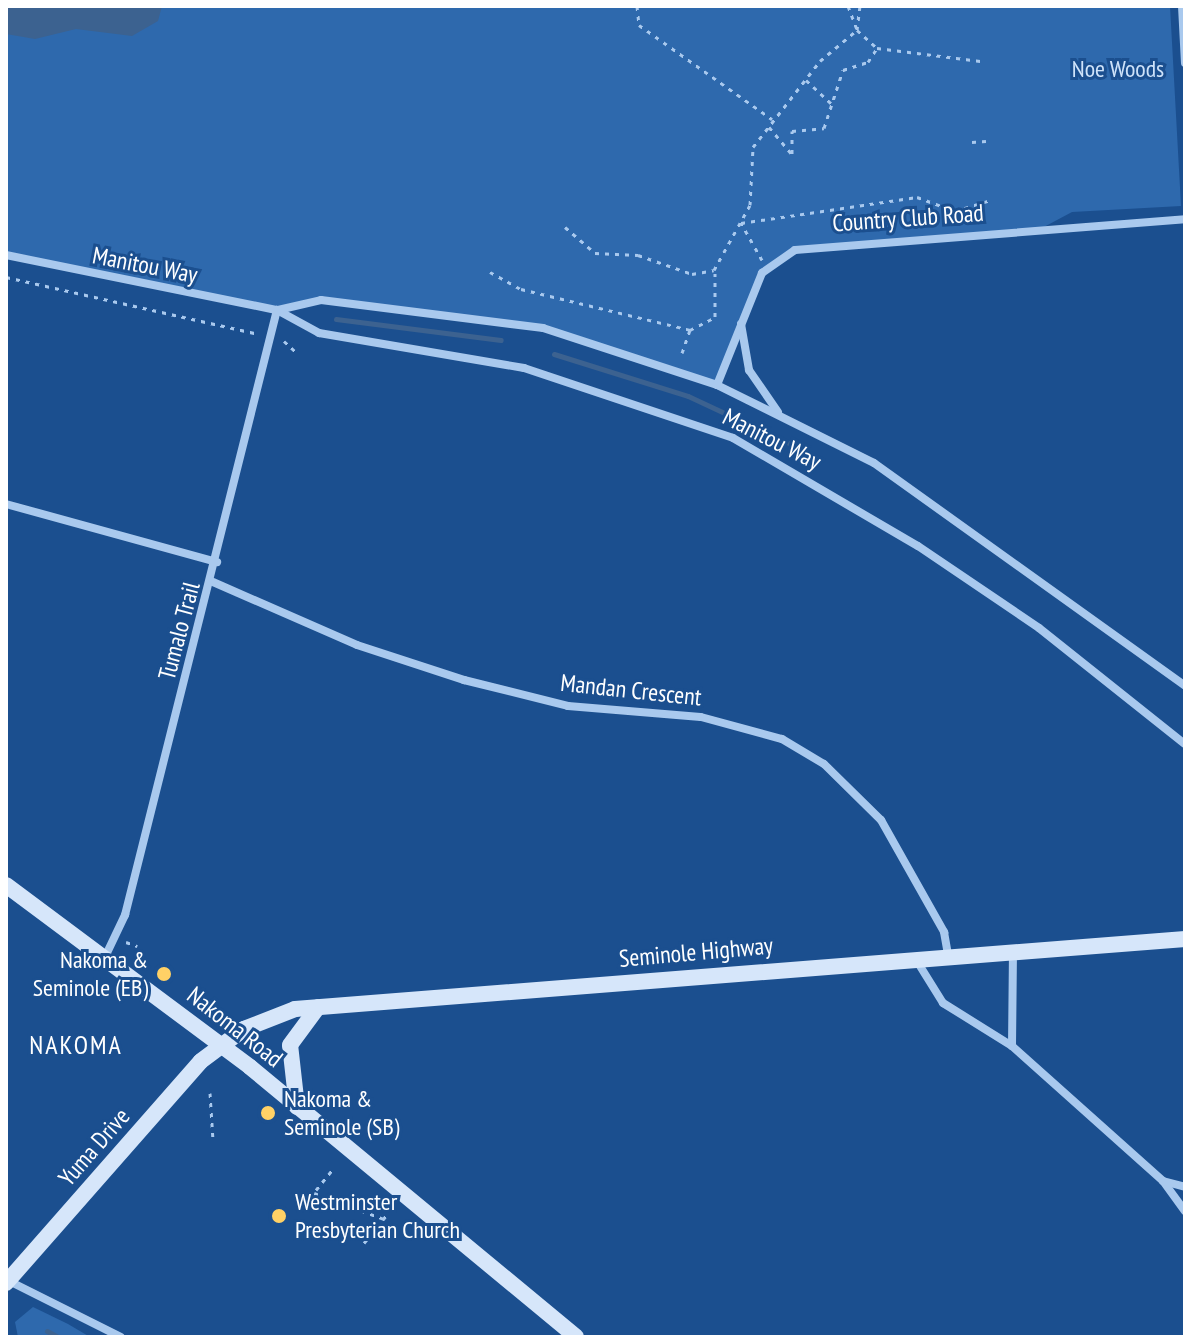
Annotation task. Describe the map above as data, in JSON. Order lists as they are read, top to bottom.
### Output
{
  "streets": {
    "street": [
      "Country Club Road",
      "Manitou Way",
      "Tumalo Trail",
      "Mandan Crescent",
      "Seminole Highway",
      "Nakoma Road",
      "Yuma Drive"
    ]
  },
  "crossings": [
    ["Manitou Way", "Tumalo Trail"],
    ["Tumalo Trail", "Mandan Crescent"],
    ["Tumalo Trail", "Nakoma Road"],
    ["Mandan Crescent", "Seminole Highway"],
    ["Seminole Highway", "Nakoma Road"],
    ["Seminole Highway", "Yuma Drive"],
    ["Nakoma Road", "Yuma Drive"]
  ],
  "districts": ["NAKOMA"],
  "parks": ["Noe Woods"],
  "places": ["Nakoma & Seminole (EB)", "Nakoma & Seminole (SB)", "Westminster Presbyterian Church"]
}
